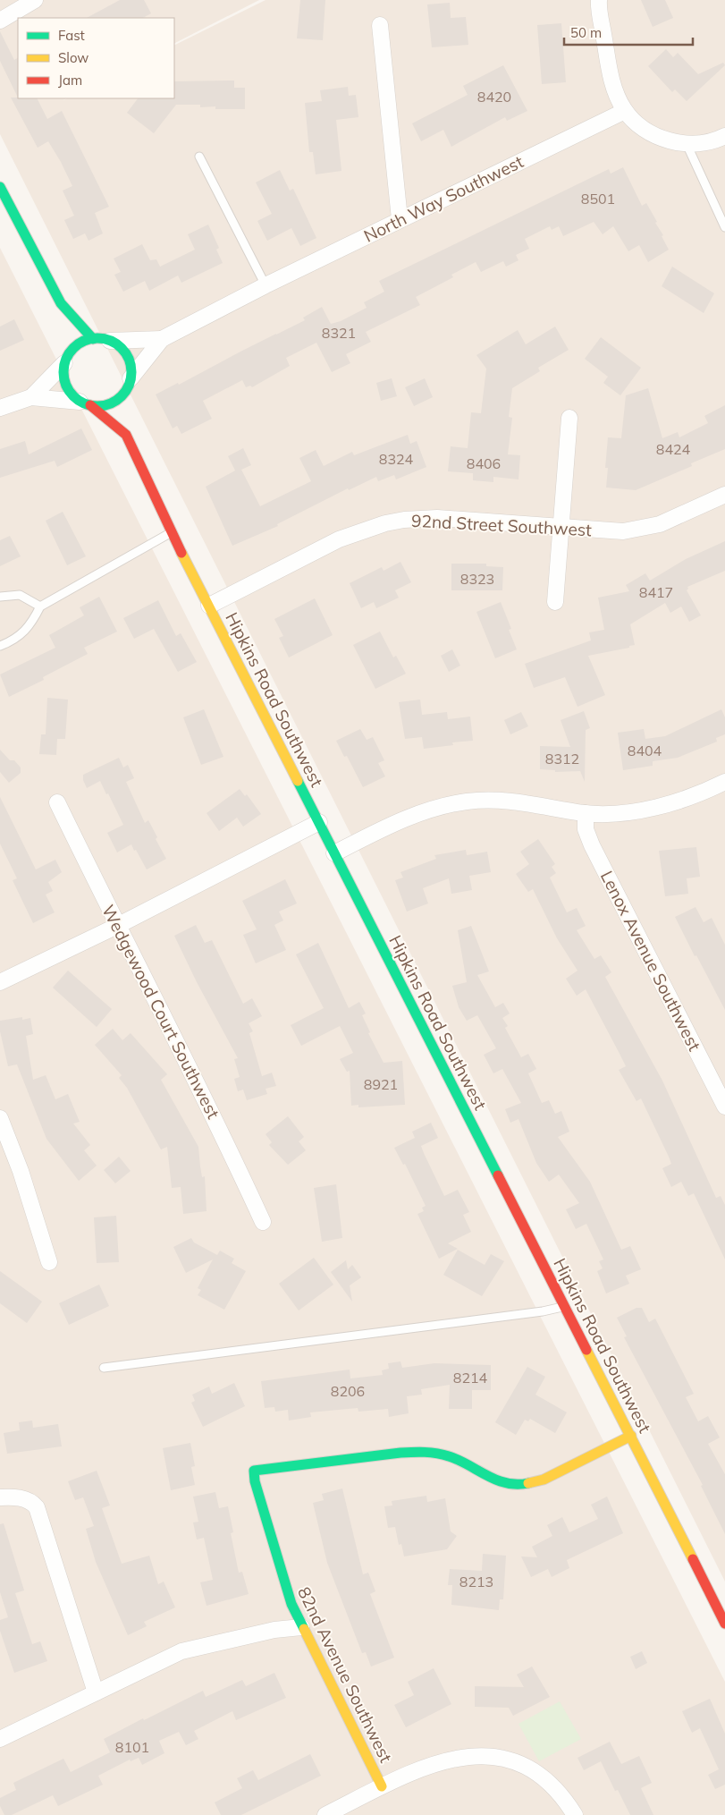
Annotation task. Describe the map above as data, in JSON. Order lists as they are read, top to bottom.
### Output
{
  "streets": {
    "street": [
      "North Way Southwest",
      "92nd Street Southwest",
      "Hipkins Road Southwest",
      "Lenox Avenue Southwest",
      "Wedgewood Court Southwest",
      "82nd Avenue Southwest"
    ]
  },
  "crossings": [
    ["North Way Southwest", "Hipkins Road Southwest"],
    ["92nd Street Southwest", "Hipkins Road Southwest"],
    ["Hipkins Road Southwest", "82nd Avenue Southwest"]
  ],
  "house_numbers": [
    "8420",
    "8501",
    "8321",
    "8424",
    "8324",
    "8406",
    "8323",
    "8417",
    "8404",
    "8312",
    "8921",
    "8214",
    "8206",
    "8213",
    "8101"
  ],
  "legend": ["Fast", "Slow", "Jam"],
  "scale_bar": "50 m"
}
